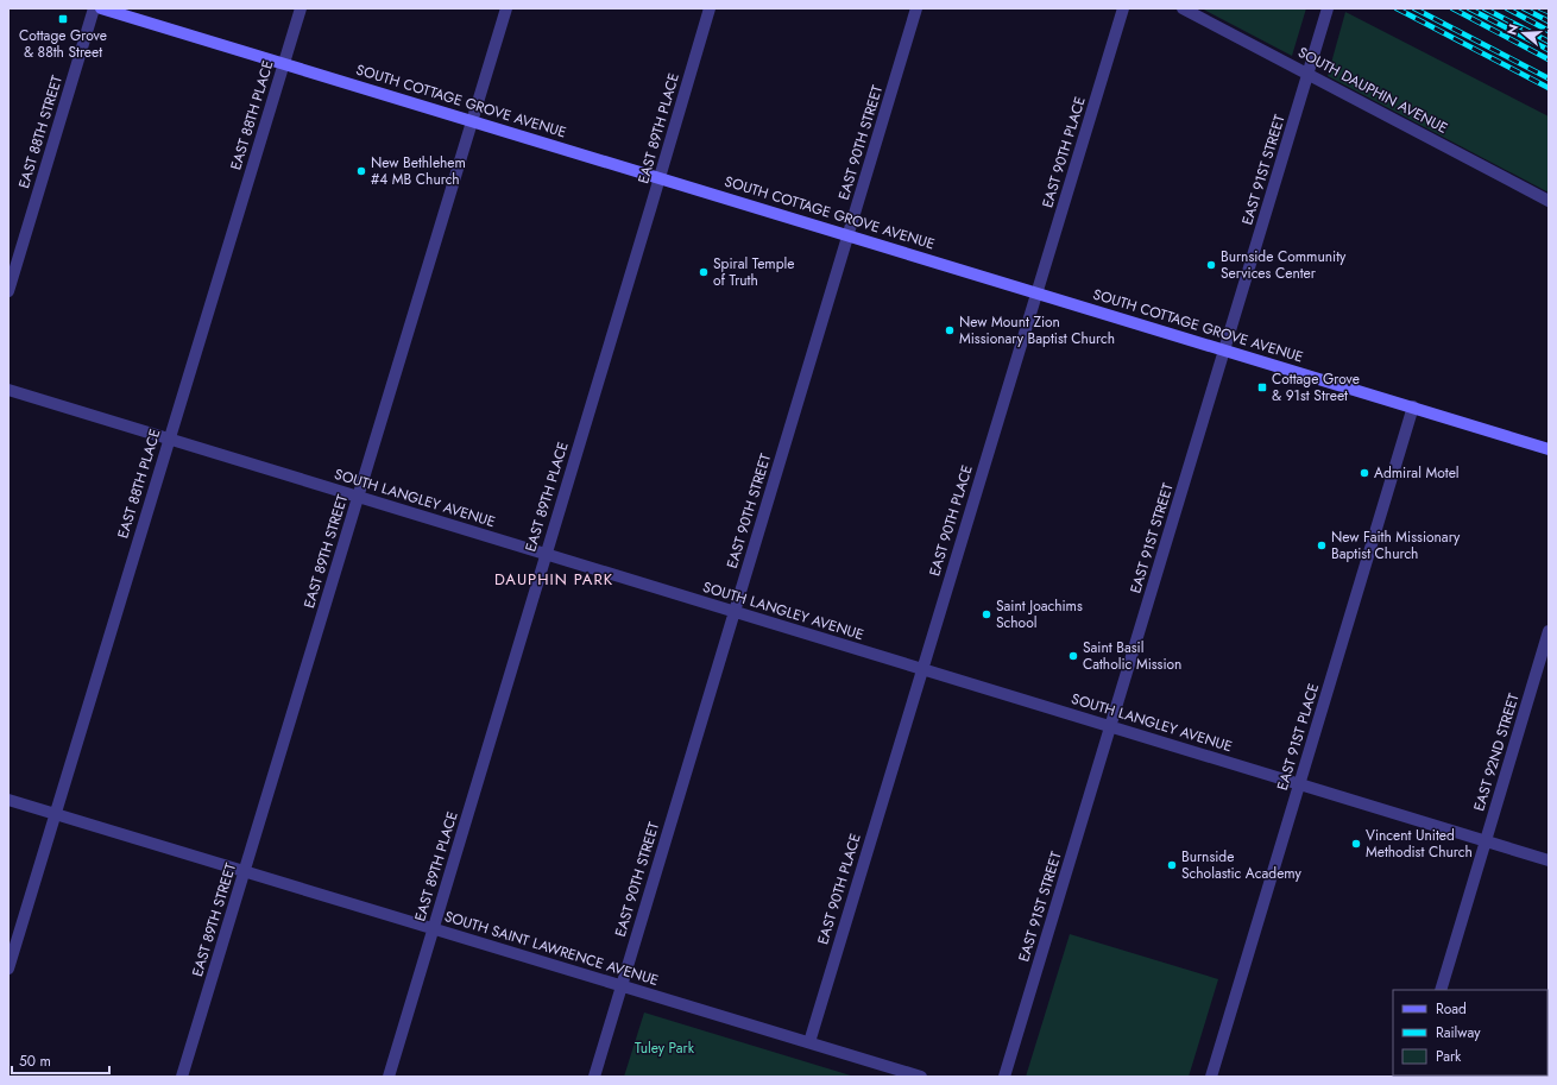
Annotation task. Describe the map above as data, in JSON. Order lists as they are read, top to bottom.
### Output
{
  "streets": {
    "main road": ["SOUTH COTTAGE GROVE AVENUE"],
    "street": [
      "SOUTH DAUPHIN AVENUE",
      "EAST 88TH PLACE",
      "EAST 89TH PLACE",
      "EAST 88TH STREET",
      "EAST 90TH STREET",
      "EAST 90TH PLACE",
      "EAST 91ST STREET",
      "SOUTH LANGLEY AVENUE",
      "EAST 89TH STREET",
      "EAST 91ST PLACE",
      "EAST 92ND STREET",
      "SOUTH SAINT LAWRENCE AVENUE"
    ]
  },
  "crossings": [
    ["SOUTH DAUPHIN AVENUE", "EAST 91ST STREET"],
    ["SOUTH COTTAGE GROVE AVENUE", "EAST 88TH PLACE"],
    ["SOUTH COTTAGE GROVE AVENUE", "EAST 89TH PLACE"],
    ["SOUTH COTTAGE GROVE AVENUE", "EAST 90TH STREET"],
    ["SOUTH COTTAGE GROVE AVENUE", "EAST 90TH PLACE"],
    ["SOUTH COTTAGE GROVE AVENUE", "EAST 91ST STREET"],
    ["SOUTH COTTAGE GROVE AVENUE", "EAST 89TH STREET"],
    ["SOUTH COTTAGE GROVE AVENUE", "EAST 91ST PLACE"],
    ["EAST 88TH PLACE", "SOUTH LANGLEY AVENUE"],
    ["EAST 88TH PLACE", "SOUTH SAINT LAWRENCE AVENUE"],
    ["EAST 89TH PLACE", "SOUTH LANGLEY AVENUE"],
    ["EAST 89TH PLACE", "SOUTH SAINT LAWRENCE AVENUE"],
    ["EAST 90TH STREET", "SOUTH LANGLEY AVENUE"],
    ["EAST 90TH STREET", "SOUTH SAINT LAWRENCE AVENUE"],
    ["EAST 90TH PLACE", "SOUTH LANGLEY AVENUE"],
    ["EAST 90TH PLACE", "SOUTH SAINT LAWRENCE AVENUE"],
    ["EAST 91ST STREET", "SOUTH LANGLEY AVENUE"],
    ["SOUTH LANGLEY AVENUE", "EAST 89TH STREET"],
    ["SOUTH LANGLEY AVENUE", "EAST 91ST PLACE"],
    ["SOUTH LANGLEY AVENUE", "EAST 92ND STREET"],
    ["EAST 89TH STREET", "SOUTH SAINT LAWRENCE AVENUE"]
  ],
  "districts": ["DAUPHIN PARK"],
  "parks": ["Tuley Park"],
  "places": {
    "transit": ["Cottage Grove & 88th Street", "Cottage Grove & 91st Street"],
    "other": [
      "New Bethlehem #4 MB Church",
      "Burnside Community Services Center",
      "Spiral Temple of Truth",
      "New Mount Zion Missionary Baptist Church",
      "Admiral Motel",
      "New Faith Missionary Baptist Church",
      "Saint Joachims School",
      "Saint Basil Catholic Mission",
      "Vincent United Methodist Church",
      "Burnside Scholastic Academy"
    ]
  },
  "legend": ["Road", "Railway", "Park"],
  "scale_bar": "50 m",
  "north": "left"
}
